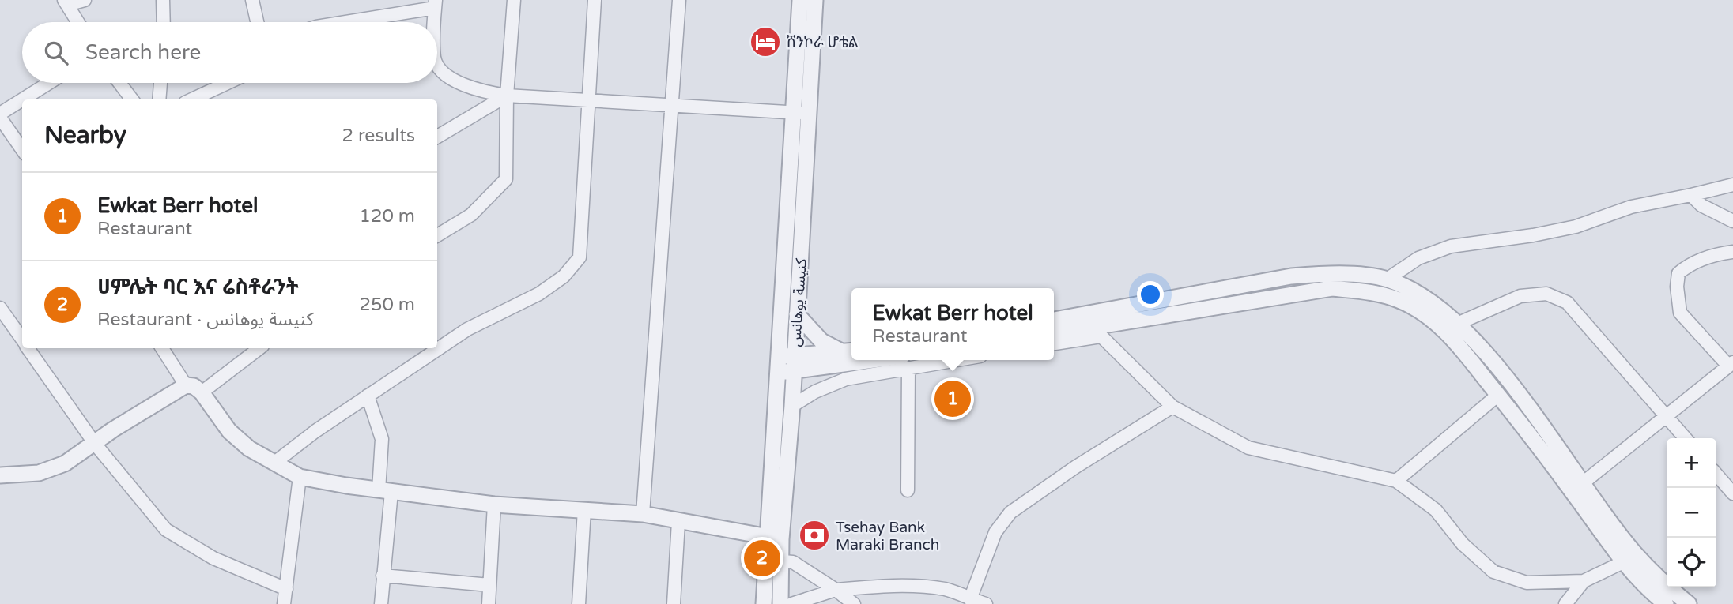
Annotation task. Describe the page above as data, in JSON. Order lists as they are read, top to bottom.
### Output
{
  "streets": {
    "street": ["كنيسة يوهانس"]
  },
  "places": {
    "hotel": ["ሸንኮራ ሆቴል"],
    "bank": ["Tsehay Bank Maraki Branch"]
  },
  "page": {
    "search": "Search here",
    "heading": ["Nearby", "2 results"],
    "list": [
      {
        "mark": "1",
        "name": "Ewkat Berr hotel",
        "note": "Restaurant",
        "value": "120 m"
      },
      {
        "mark": "2",
        "name": "ሀምሌት ባር እና ሬስቶራንት",
        "note": "Restaurant · كنيسة يوهانس",
        "value": "250 m"
      }
    ],
    "popup": ["Ewkat Berr hotel", "Restaurant"],
    "pins": ["1", "2"],
    "map_buttons": ["+", "−"]
  }
}
